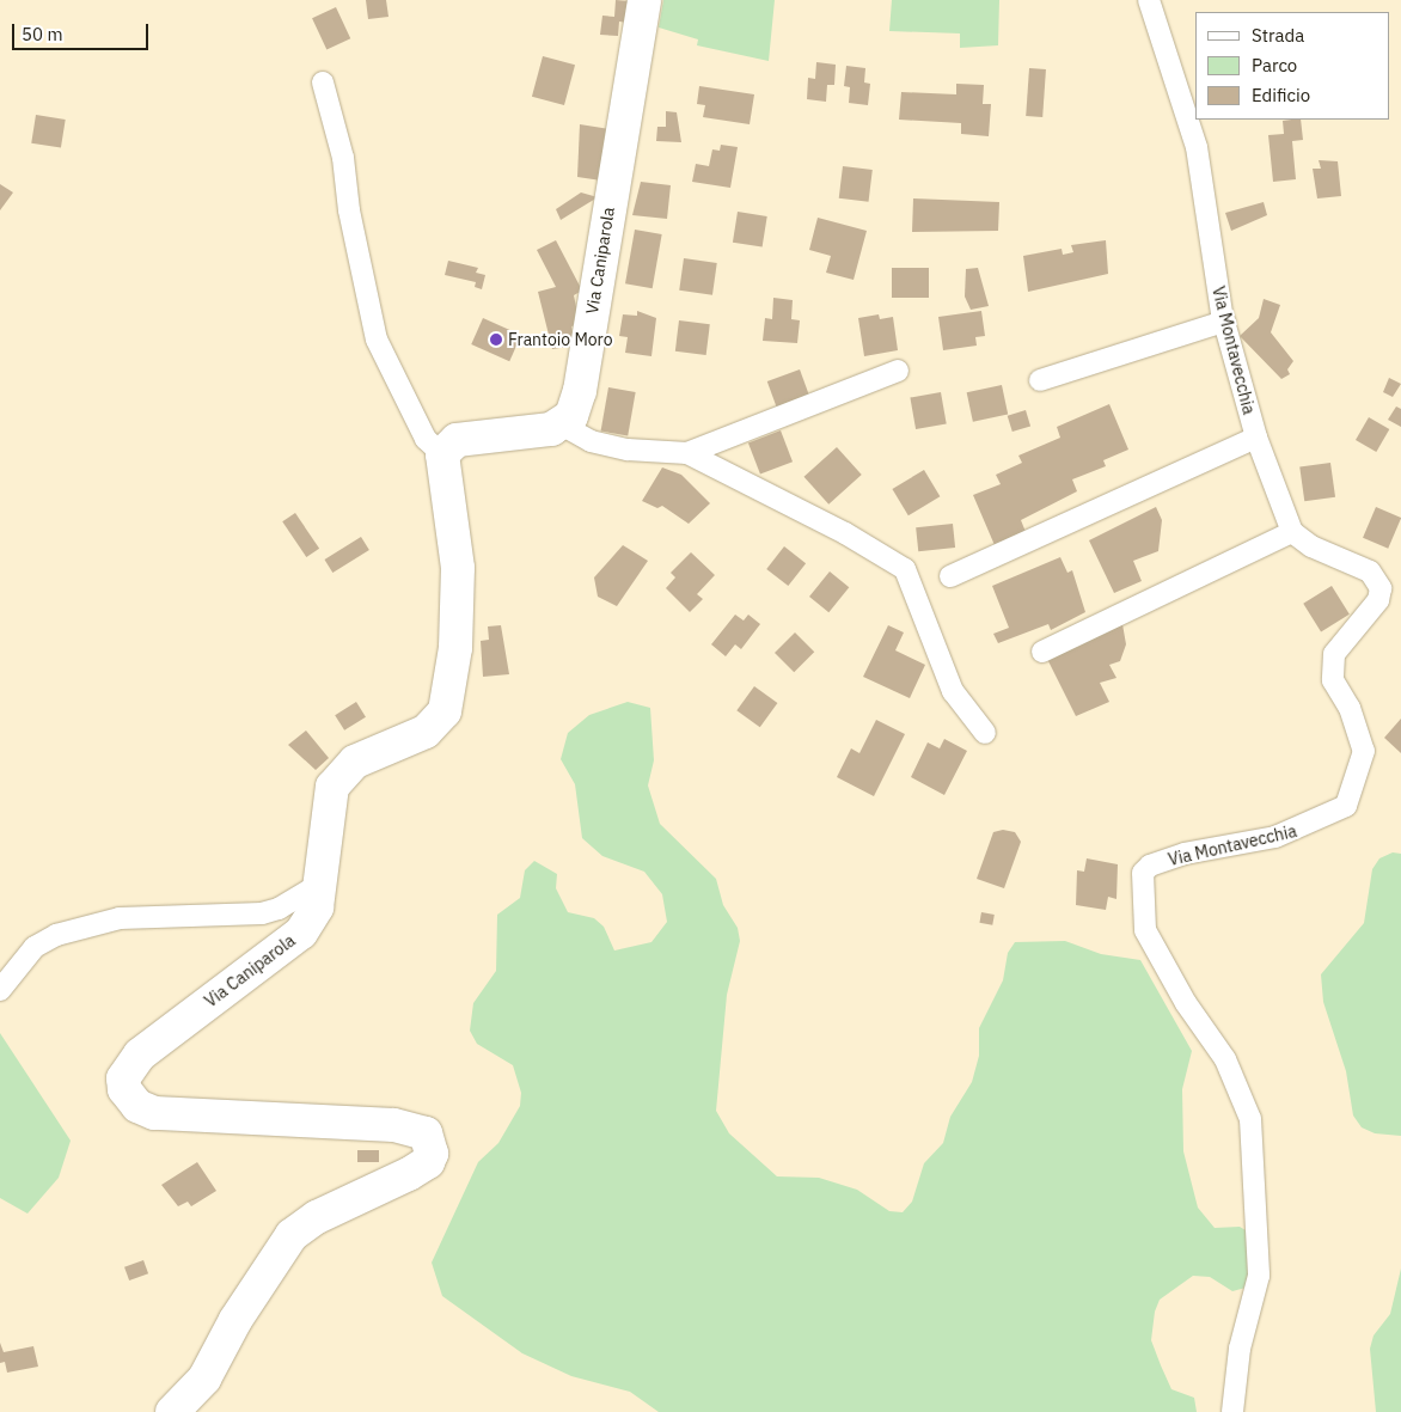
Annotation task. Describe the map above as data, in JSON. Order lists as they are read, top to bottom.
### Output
{
  "streets": {
    "main road": ["Via Caniparola"],
    "street": ["Via Montavecchia"]
  },
  "places": ["Frantoio Moro"],
  "legend": ["Strada", "Parco", "Edificio"],
  "scale_bar": "50 m"
}
